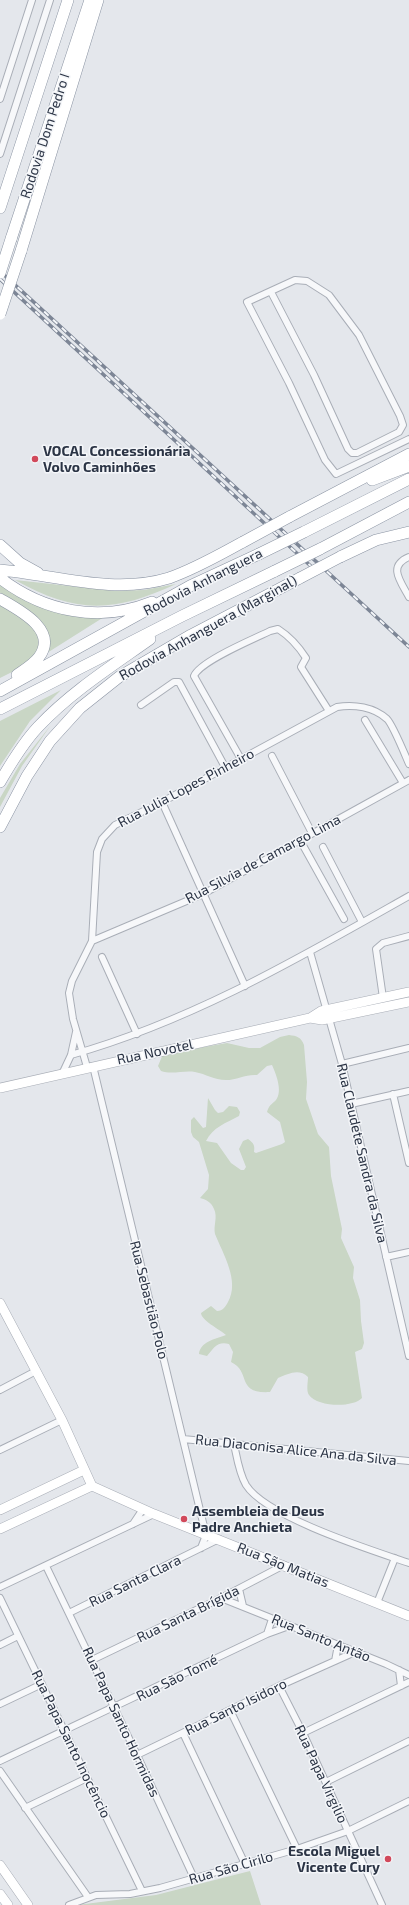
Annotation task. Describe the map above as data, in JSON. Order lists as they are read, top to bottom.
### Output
{
  "streets": {
    "highway": ["Rodovia Dom Pedro I", "Rodovia Anhanguera", "Rodovia Anhanguera (Marginal)"],
    "street": [
      "Rua Julia Lopes Pinheiro",
      "Rua Silvia de Camargo Lima",
      "Rua Novotel",
      "Rua Claudete Sandra da Silva",
      "Rua Sebastião Polo",
      "Rua Diaconisa Alice Ana da Silva",
      "Rua São Matias",
      "Rua Santa Clara",
      "Rua Santa Brígida",
      "Rua Santo Antão",
      "Rua São Tomé",
      "Rua Santo Isidoro",
      "Rua Papa Santo Hormidas",
      "Rua Papa Santo Inocêncio",
      "Rua Papa Virgilio",
      "Rua São Cirilo"
    ]
  },
  "crossings": [
    ["Rua Julia Lopes Pinheiro", "Rua Silvia de Camargo Lima"],
    ["Rua Julia Lopes Pinheiro", "Rua Novotel"],
    ["Rua Julia Lopes Pinheiro", "Rua Sebastião Polo"],
    ["Rua Novotel", "Rua Claudete Sandra da Silva"],
    ["Rua Novotel", "Rua Sebastião Polo"],
    ["Rua Sebastião Polo", "Rua Diaconisa Alice Ana da Silva"],
    ["Rua Sebastião Polo", "Rua São Matias"],
    ["Rua São Matias", "Rua Santa Clara"],
    ["Rua São Matias", "Rua Santa Brígida"],
    ["Rua Santa Clara", "Rua Papa Santo Hormidas"],
    ["Rua Santa Brígida", "Rua Santo Antão"],
    ["Rua Santa Brígida", "Rua Papa Santo Hormidas"],
    ["Rua Santo Antão", "Rua São Tomé"],
    ["Rua Santo Antão", "Rua Santo Isidoro"],
    ["Rua São Tomé", "Rua Papa Santo Hormidas"],
    ["Rua São Tomé", "Rua Papa Santo Inocêncio"],
    ["Rua Santo Isidoro", "Rua Papa Santo Hormidas"],
    ["Rua Santo Isidoro", "Rua Papa Virgilio"],
    ["Rua Papa Santo Hormidas", "Rua São Cirilo"],
    ["Rua Papa Santo Inocêncio", "Rua São Cirilo"],
    ["Rua Papa Virgilio", "Rua São Cirilo"]
  ],
  "places": ["VOCAL Concessionária Volvo Caminhões", "Assembleia de Deus Padre Anchieta", "Escola Miguel Vicente Cury"]
}
